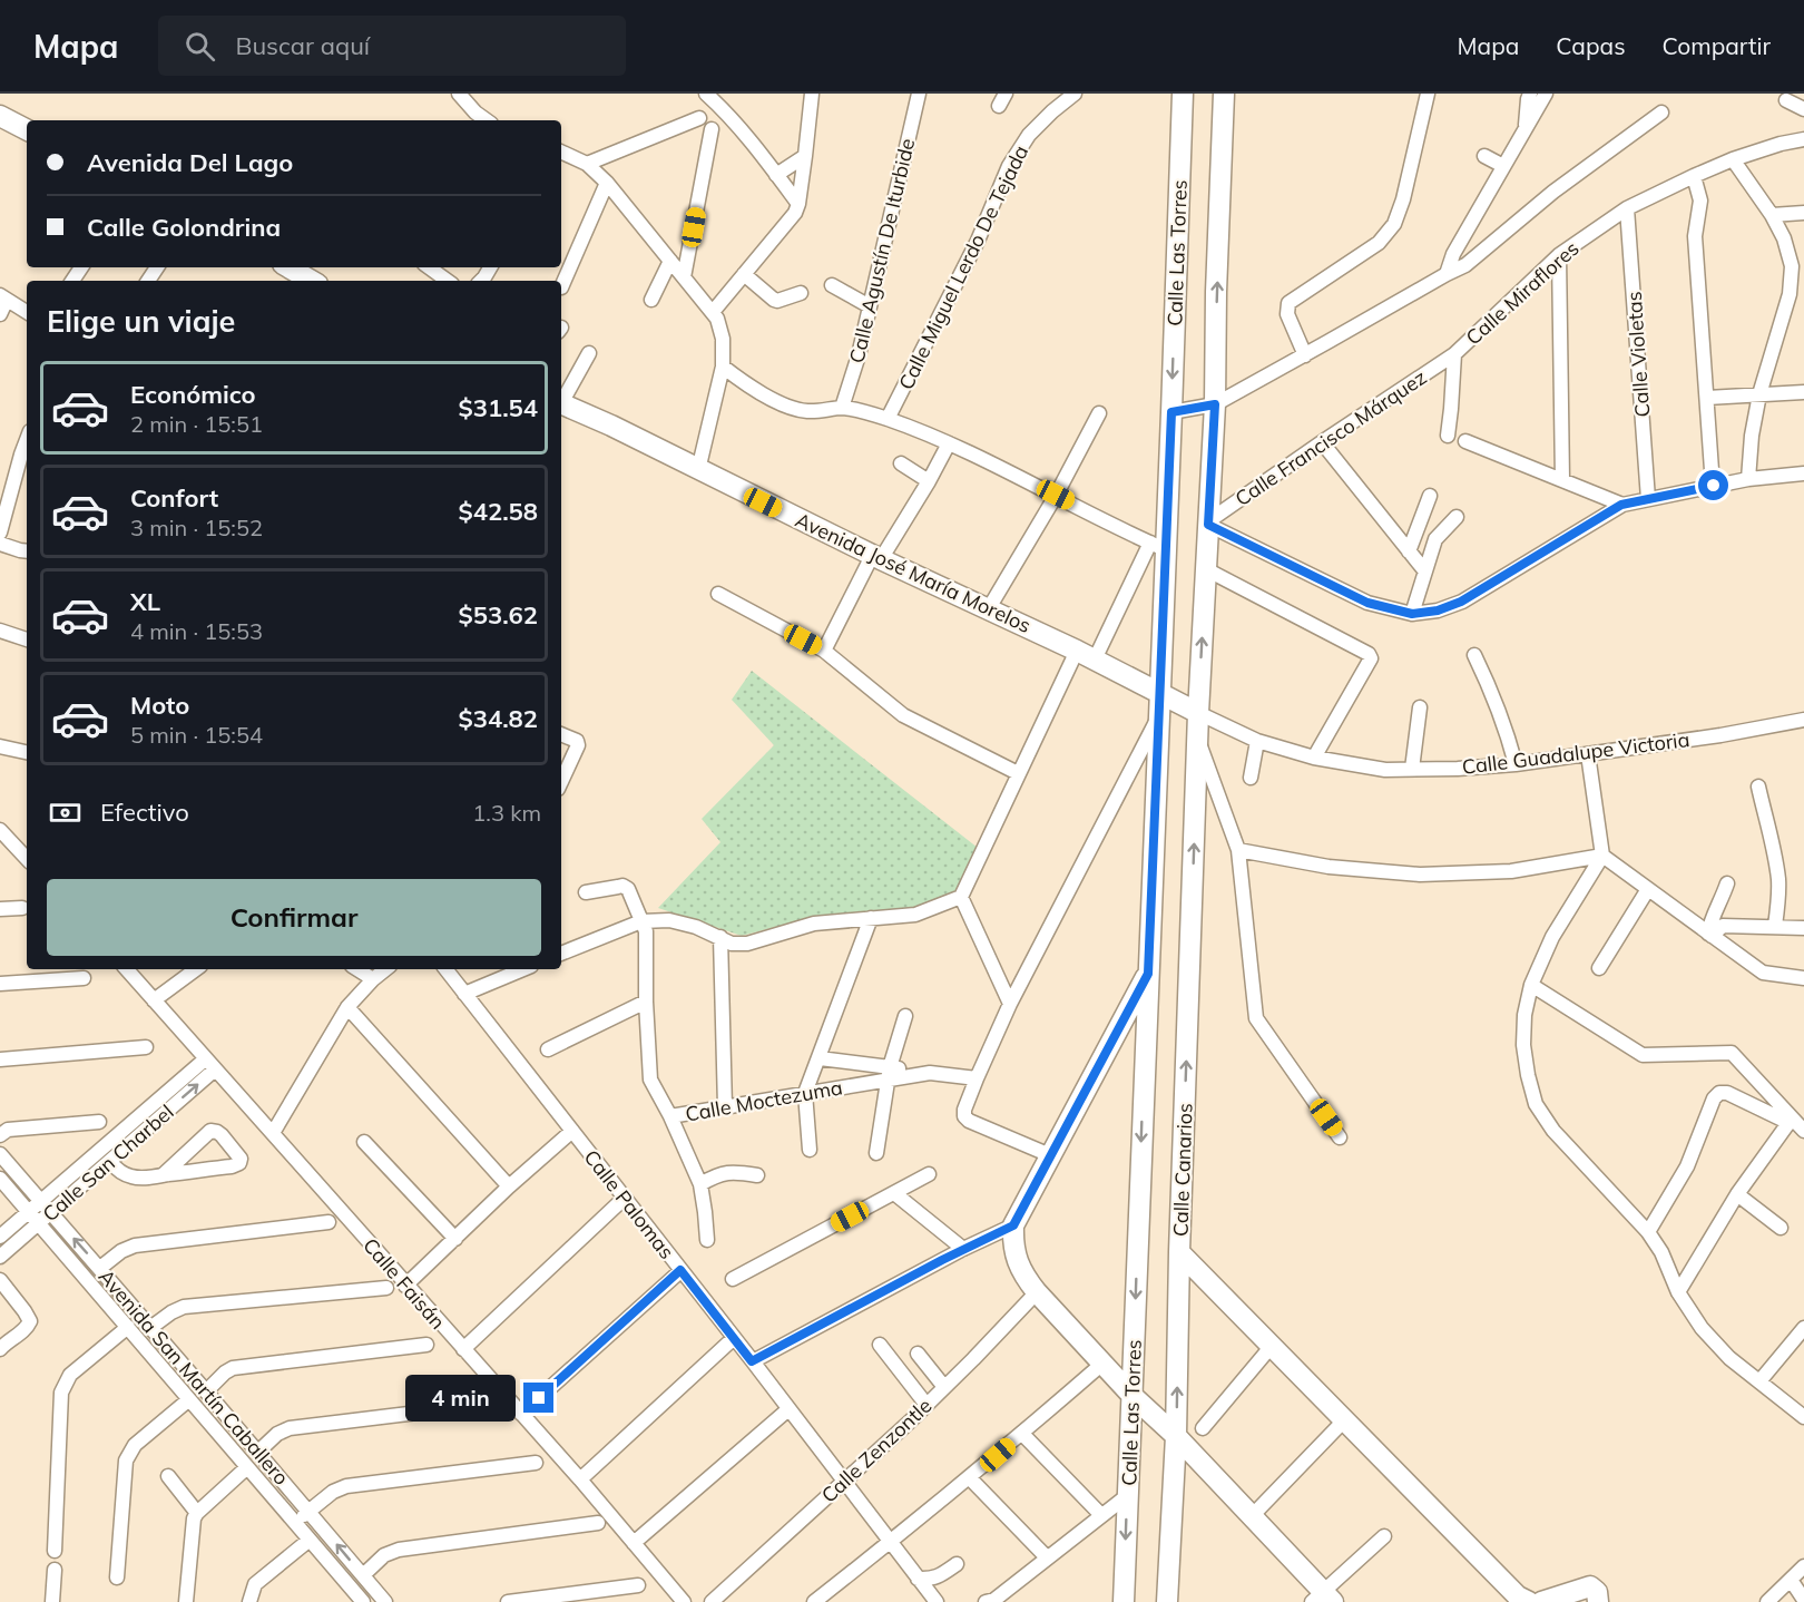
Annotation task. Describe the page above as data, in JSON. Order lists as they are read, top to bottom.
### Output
{
  "streets": {
    "main road": [
      "Calle Las Torres",
      "Avenida José María Morelos",
      "Calle Guadalupe Victoria",
      "Calle Canarios"
    ],
    "street": [
      "Calle Agustín De Iturbide",
      "Calle Miguel Lerdo De Tejada",
      "Calle Miraflores",
      "Calle Violetas",
      "Calle Francisco Márquez",
      "Calle Moctezuma",
      "Calle San Charbel",
      "Calle Palomas",
      "Calle Faisán",
      "Avenida San Martín Caballero",
      "Calle Zenzontle"
    ]
  },
  "crossings": [
    ["Calle Las Torres", "Calle Francisco Márquez"],
    ["Calle Las Torres", "Calle Canarios"],
    ["Calle Miraflores", "Calle Violetas"],
    ["Calle Miraflores", "Calle Francisco Márquez"],
    ["Avenida José María Morelos", "Calle Guadalupe Victoria"],
    ["Avenida José María Morelos", "Calle Canarios"],
    ["Calle Guadalupe Victoria", "Calle Canarios"],
    ["Calle San Charbel", "Calle Faisán"],
    ["Calle San Charbel", "Avenida San Martín Caballero"],
    ["Calle Palomas", "Calle Zenzontle"]
  ],
  "page": {
    "header": "Mapa",
    "search": "Buscar aquí",
    "nav": ["Mapa", "Capas", "Compartir"],
    "banner": ["Avenida Del Lago", "Calle Golondrina"],
    "heading": "Elige un viaje",
    "list": [
      {
        "name": "Económico",
        "note": "2 min · 15:51",
        "value": "$31.54"
      },
      {
        "name": "Confort",
        "note": "3 min · 15:52",
        "value": "$42.58"
      },
      {
        "name": "XL",
        "note": "4 min · 15:53",
        "value": "$53.62"
      },
      {
        "name": "Moto",
        "note": "5 min · 15:54",
        "value": "$34.82"
      }
    ],
    "pay": ["Efectivo", "1.3 km"],
    "buttons": "Confirmar",
    "bubble": "4 min"
  }
}
